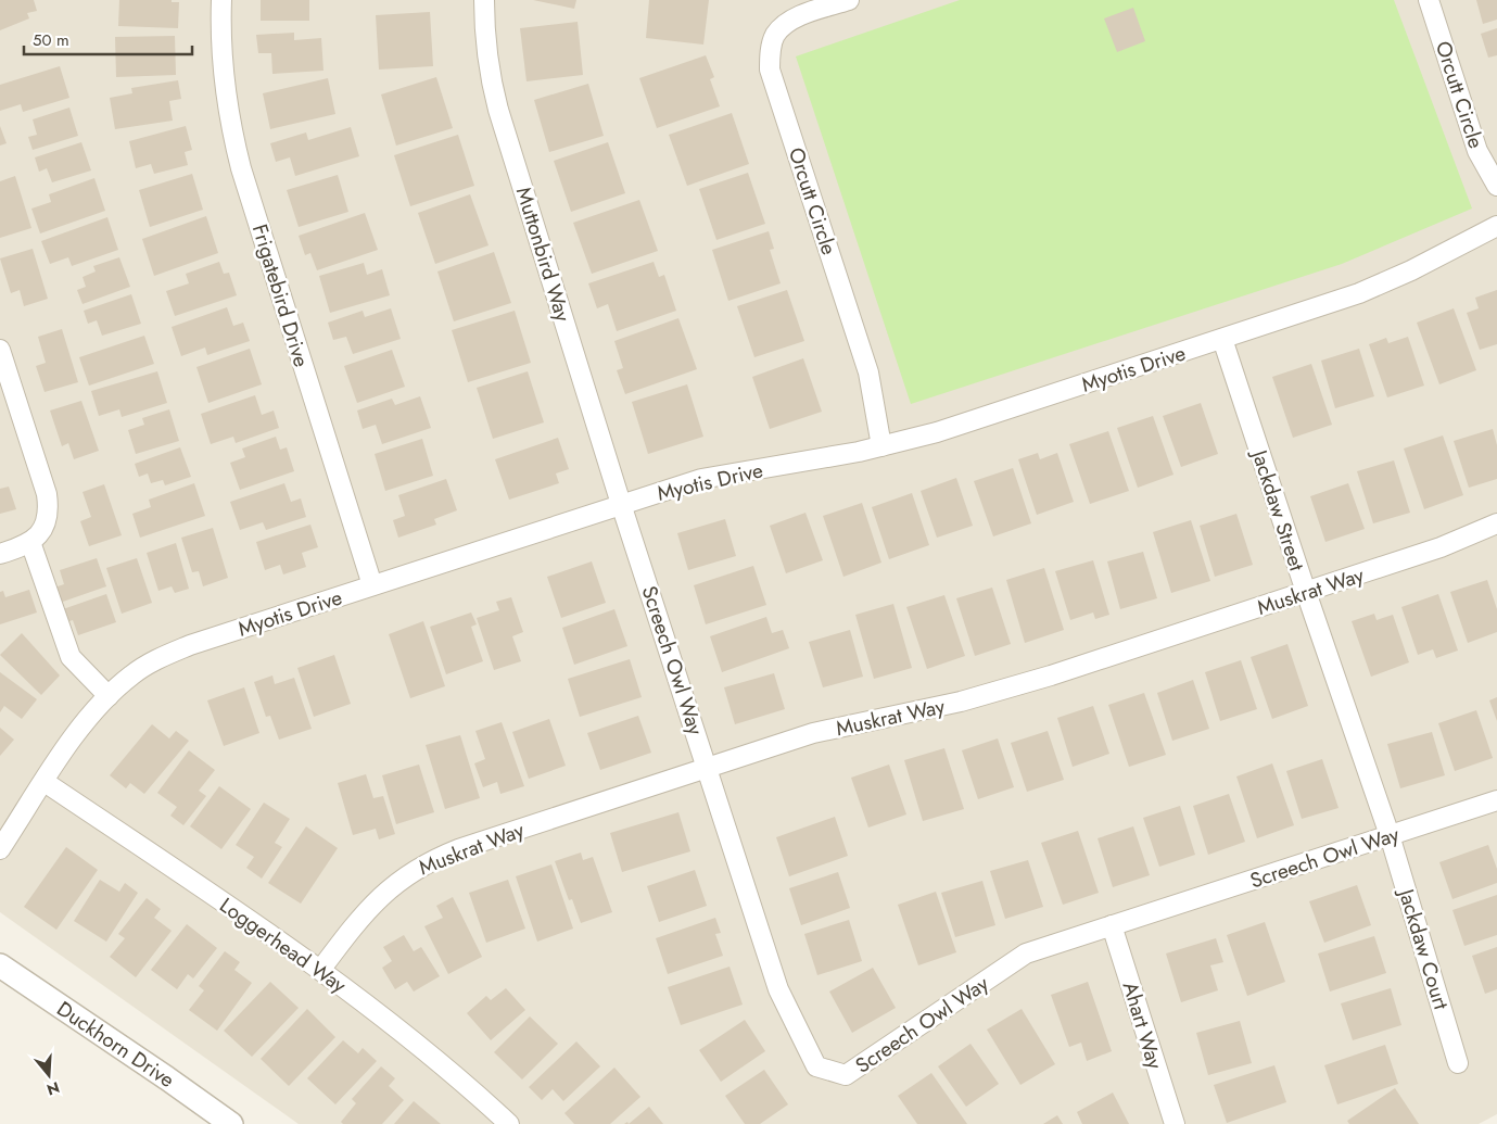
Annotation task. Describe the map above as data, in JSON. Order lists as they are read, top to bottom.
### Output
{
  "streets": {
    "street": [
      "Orcutt Circle",
      "Muttonbird Way",
      "Frigatebird Drive",
      "Myotis Drive",
      "Jackdaw Street",
      "Muskrat Way",
      "Screech Owl Way",
      "Loggerhead Way",
      "Jackdaw Court",
      "Ahart Way",
      "Duckhorn Drive"
    ]
  },
  "crossings": [
    ["Orcutt Circle", "Myotis Drive"],
    ["Muttonbird Way", "Myotis Drive"],
    ["Muttonbird Way", "Screech Owl Way"],
    ["Frigatebird Drive", "Myotis Drive"],
    ["Myotis Drive", "Jackdaw Street"],
    ["Myotis Drive", "Screech Owl Way"],
    ["Myotis Drive", "Loggerhead Way"],
    ["Jackdaw Street", "Muskrat Way"],
    ["Jackdaw Street", "Screech Owl Way"],
    ["Jackdaw Street", "Jackdaw Court"],
    ["Muskrat Way", "Screech Owl Way"],
    ["Muskrat Way", "Loggerhead Way"],
    ["Screech Owl Way", "Jackdaw Court"],
    ["Screech Owl Way", "Ahart Way"]
  ],
  "scale_bar": "50 m",
  "north": "bottom"
}
